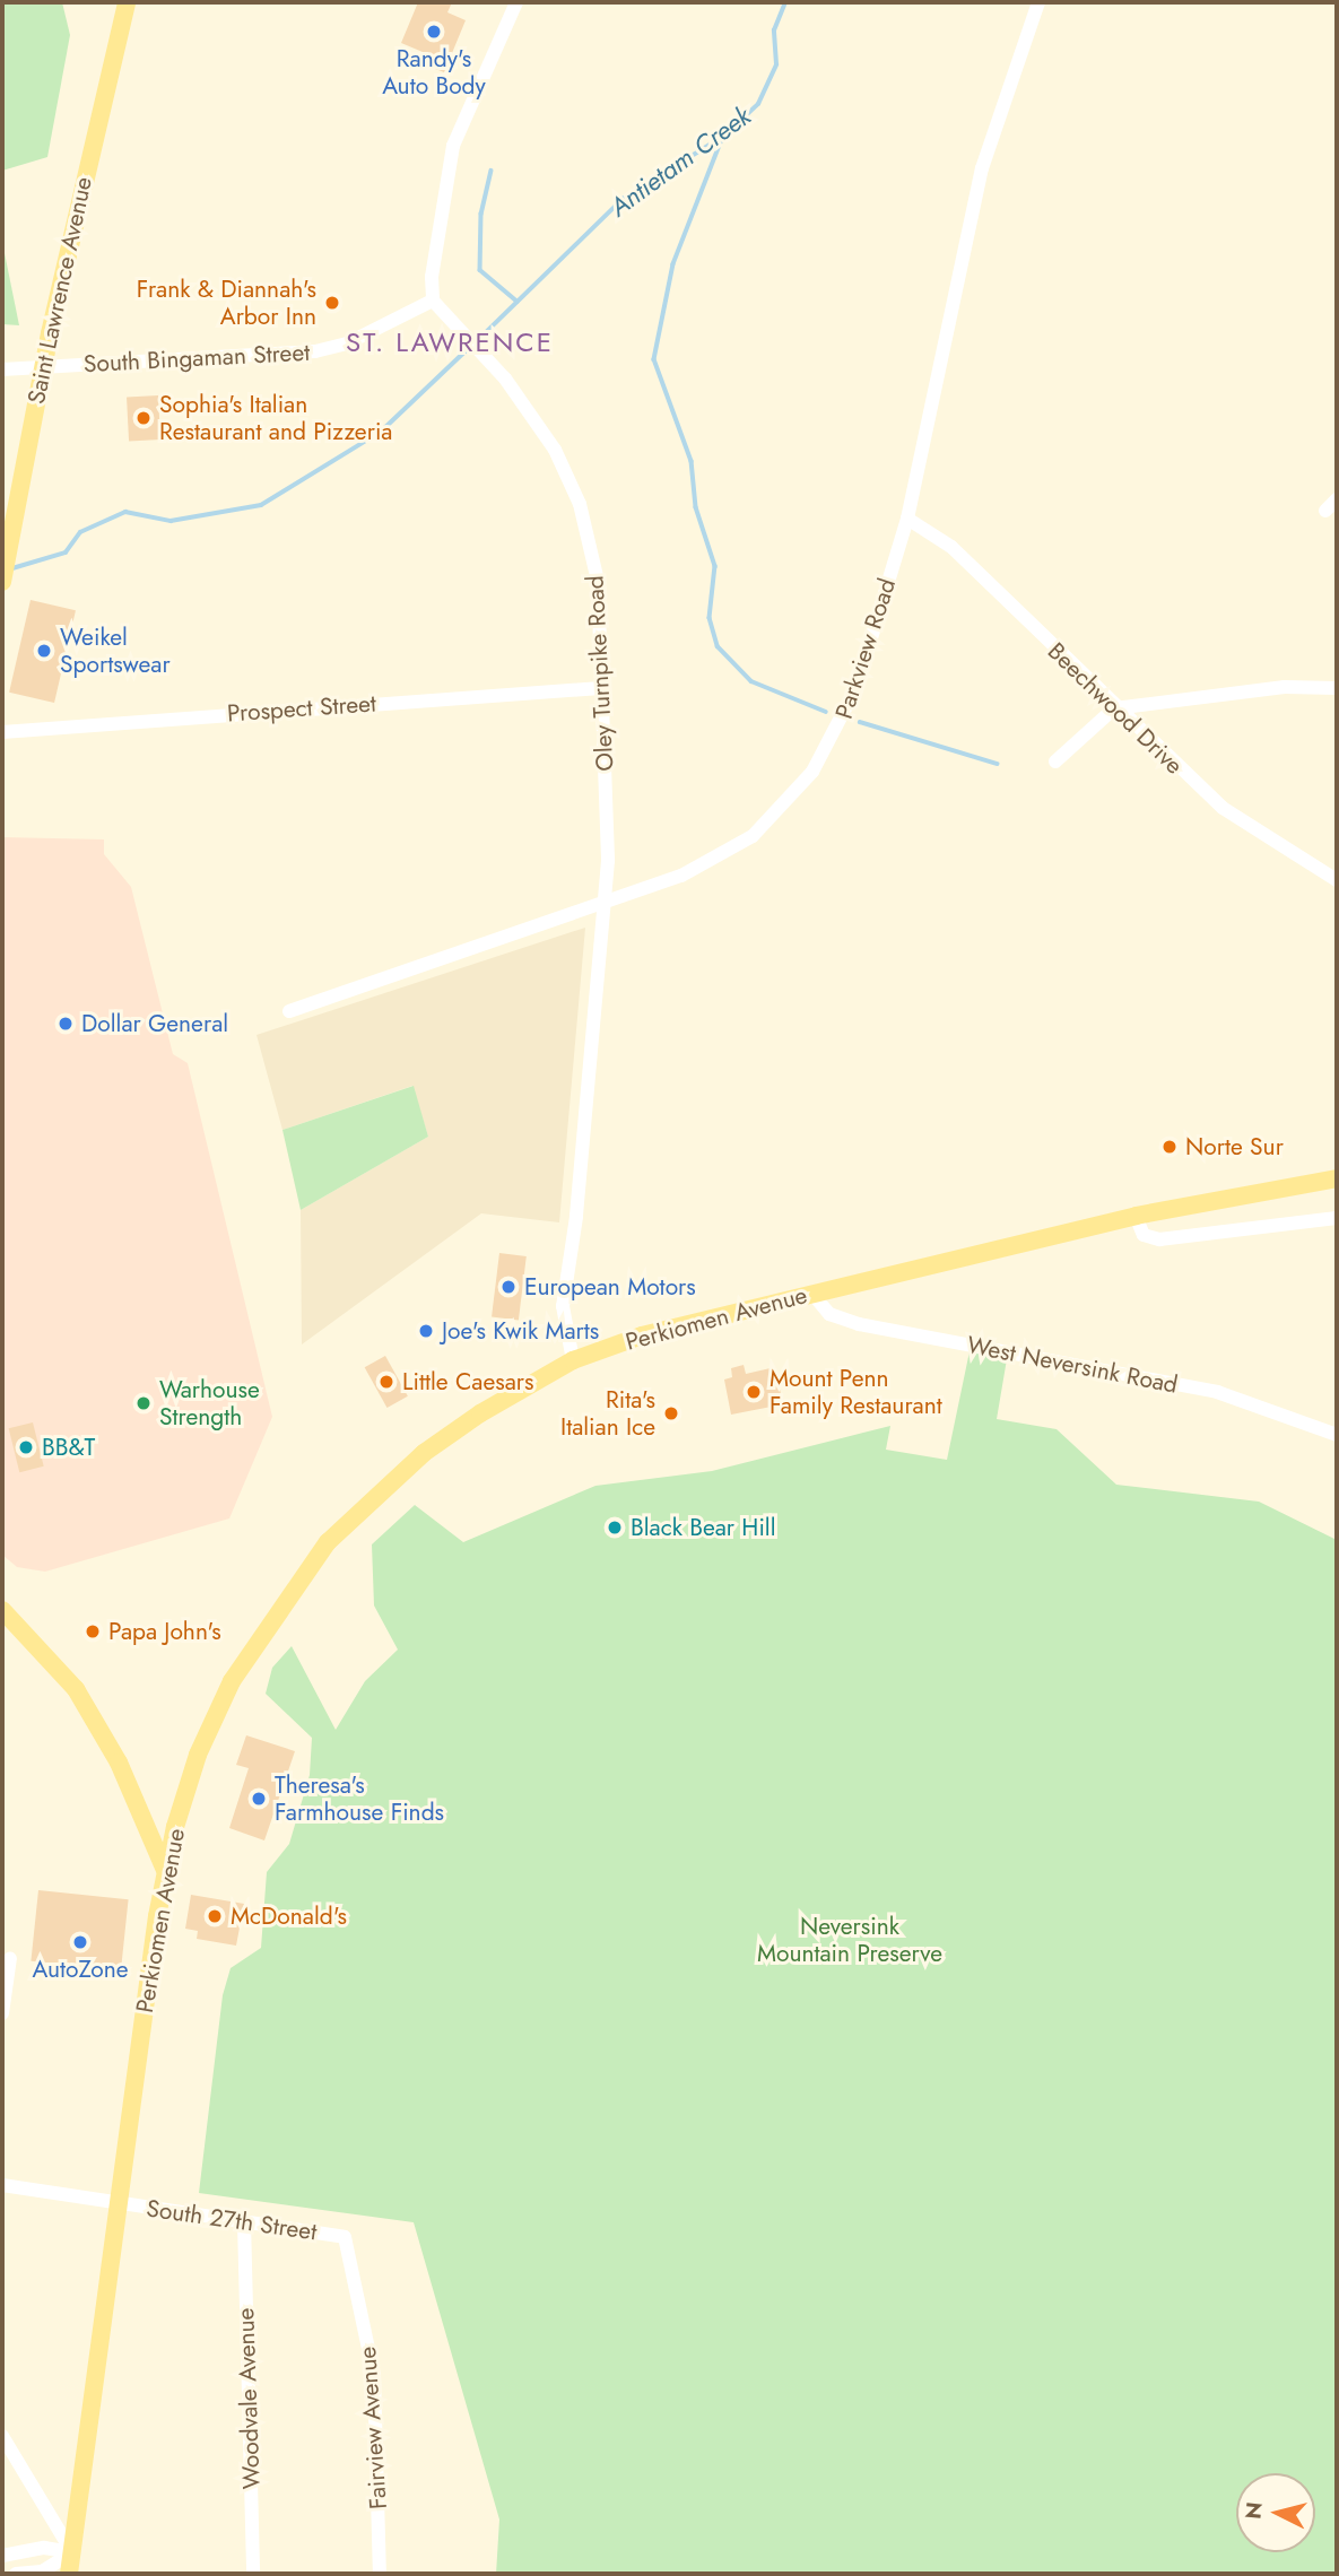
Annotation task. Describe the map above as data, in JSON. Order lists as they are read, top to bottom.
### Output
{
  "streets": {
    "main road": ["Saint Lawrence Avenue", "Perkiomen Avenue"],
    "street": [
      "South Bingaman Street",
      "Parkview Road",
      "Oley Turnpike Road",
      "Prospect Street",
      "Beechwood Drive",
      "West Neversink Road",
      "South 27th Street",
      "Woodvale Avenue",
      "Fairview Avenue"
    ]
  },
  "crossings": [
    ["Saint Lawrence Avenue", "South Bingaman Street"],
    ["South Bingaman Street", "Oley Turnpike Road"],
    ["Parkview Road", "Oley Turnpike Road"],
    ["Parkview Road", "Beechwood Drive"],
    ["Oley Turnpike Road", "Prospect Street"],
    ["Oley Turnpike Road", "Perkiomen Avenue"],
    ["Perkiomen Avenue", "West Neversink Road"],
    ["Perkiomen Avenue", "South 27th Street"],
    ["South 27th Street", "Woodvale Avenue"],
    ["South 27th Street", "Fairview Avenue"]
  ],
  "districts": ["ST. LAWRENCE"],
  "water": ["Antietam Creek"],
  "parks": ["Neversink Mountain Preserve"],
  "places": [
    "Randy's Auto Body",
    "Frank & Diannah's Arbor Inn",
    "Sophia's Italian Restaurant and Pizzeria",
    "Weikel Sportswear",
    "Dollar General",
    "Norte Sur",
    "European Motors",
    "Joe's Kwik Marts",
    "Little Caesars",
    "Mount Penn Family Restaurant",
    "Warhouse Strength",
    "Rita's Italian Ice",
    "BB&T",
    "Black Bear Hill",
    "Papa John's",
    "Theresa's Farmhouse Finds",
    "McDonald's",
    "AutoZone"
  ],
  "north": "left"
}
